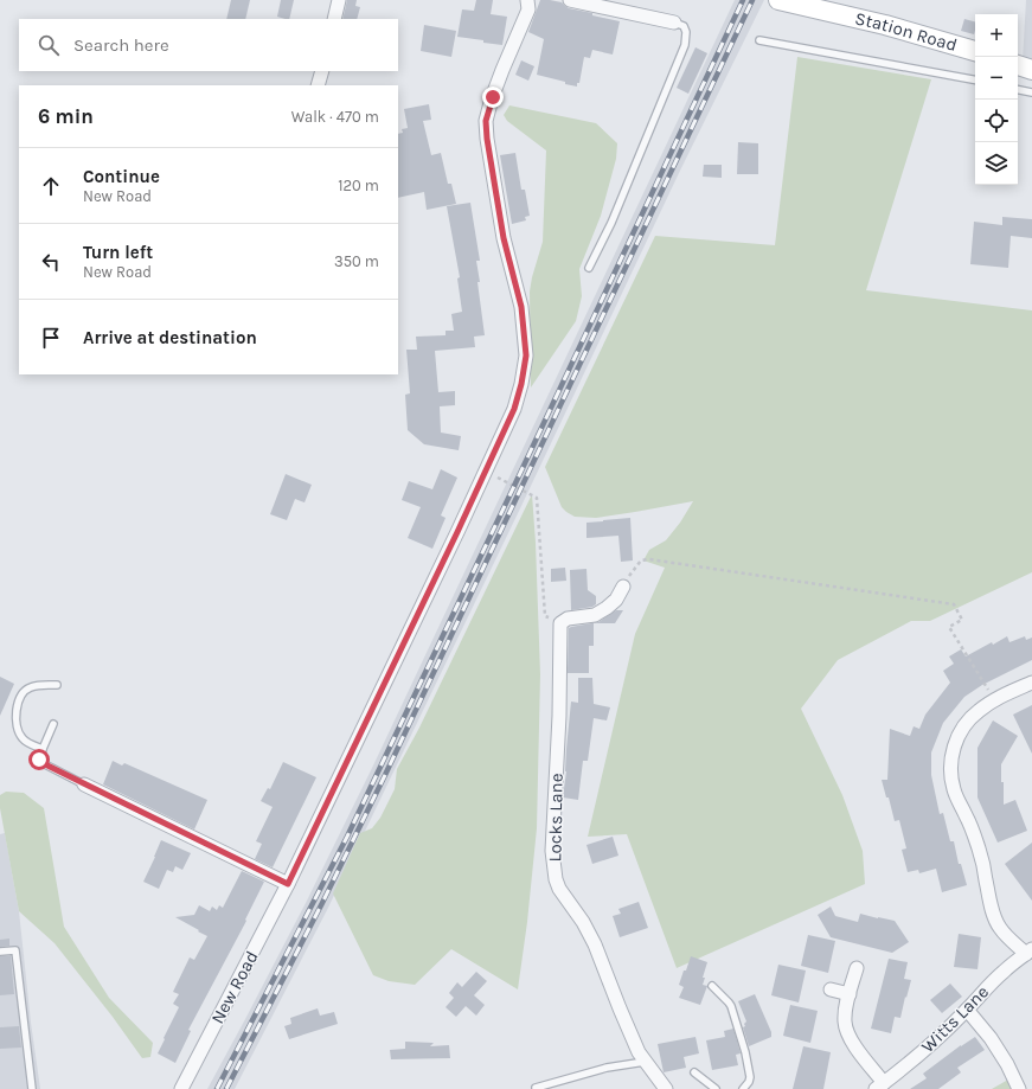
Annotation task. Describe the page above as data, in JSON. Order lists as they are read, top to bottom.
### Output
{
  "streets": {
    "street": [
      "Station Road",
      "Locks Lane",
      "New Road",
      "Witts Lane"
    ]
  },
  "page": {
    "map_buttons": ["+", "−"],
    "search": "Search here",
    "heading": ["6 min", "Walk · 470 m"],
    "list": [
      ["Continue", "New Road", "120 m"],
      ["Turn left", "New Road", "350 m"],
      "Arrive at destination"
    ]
  }
}
